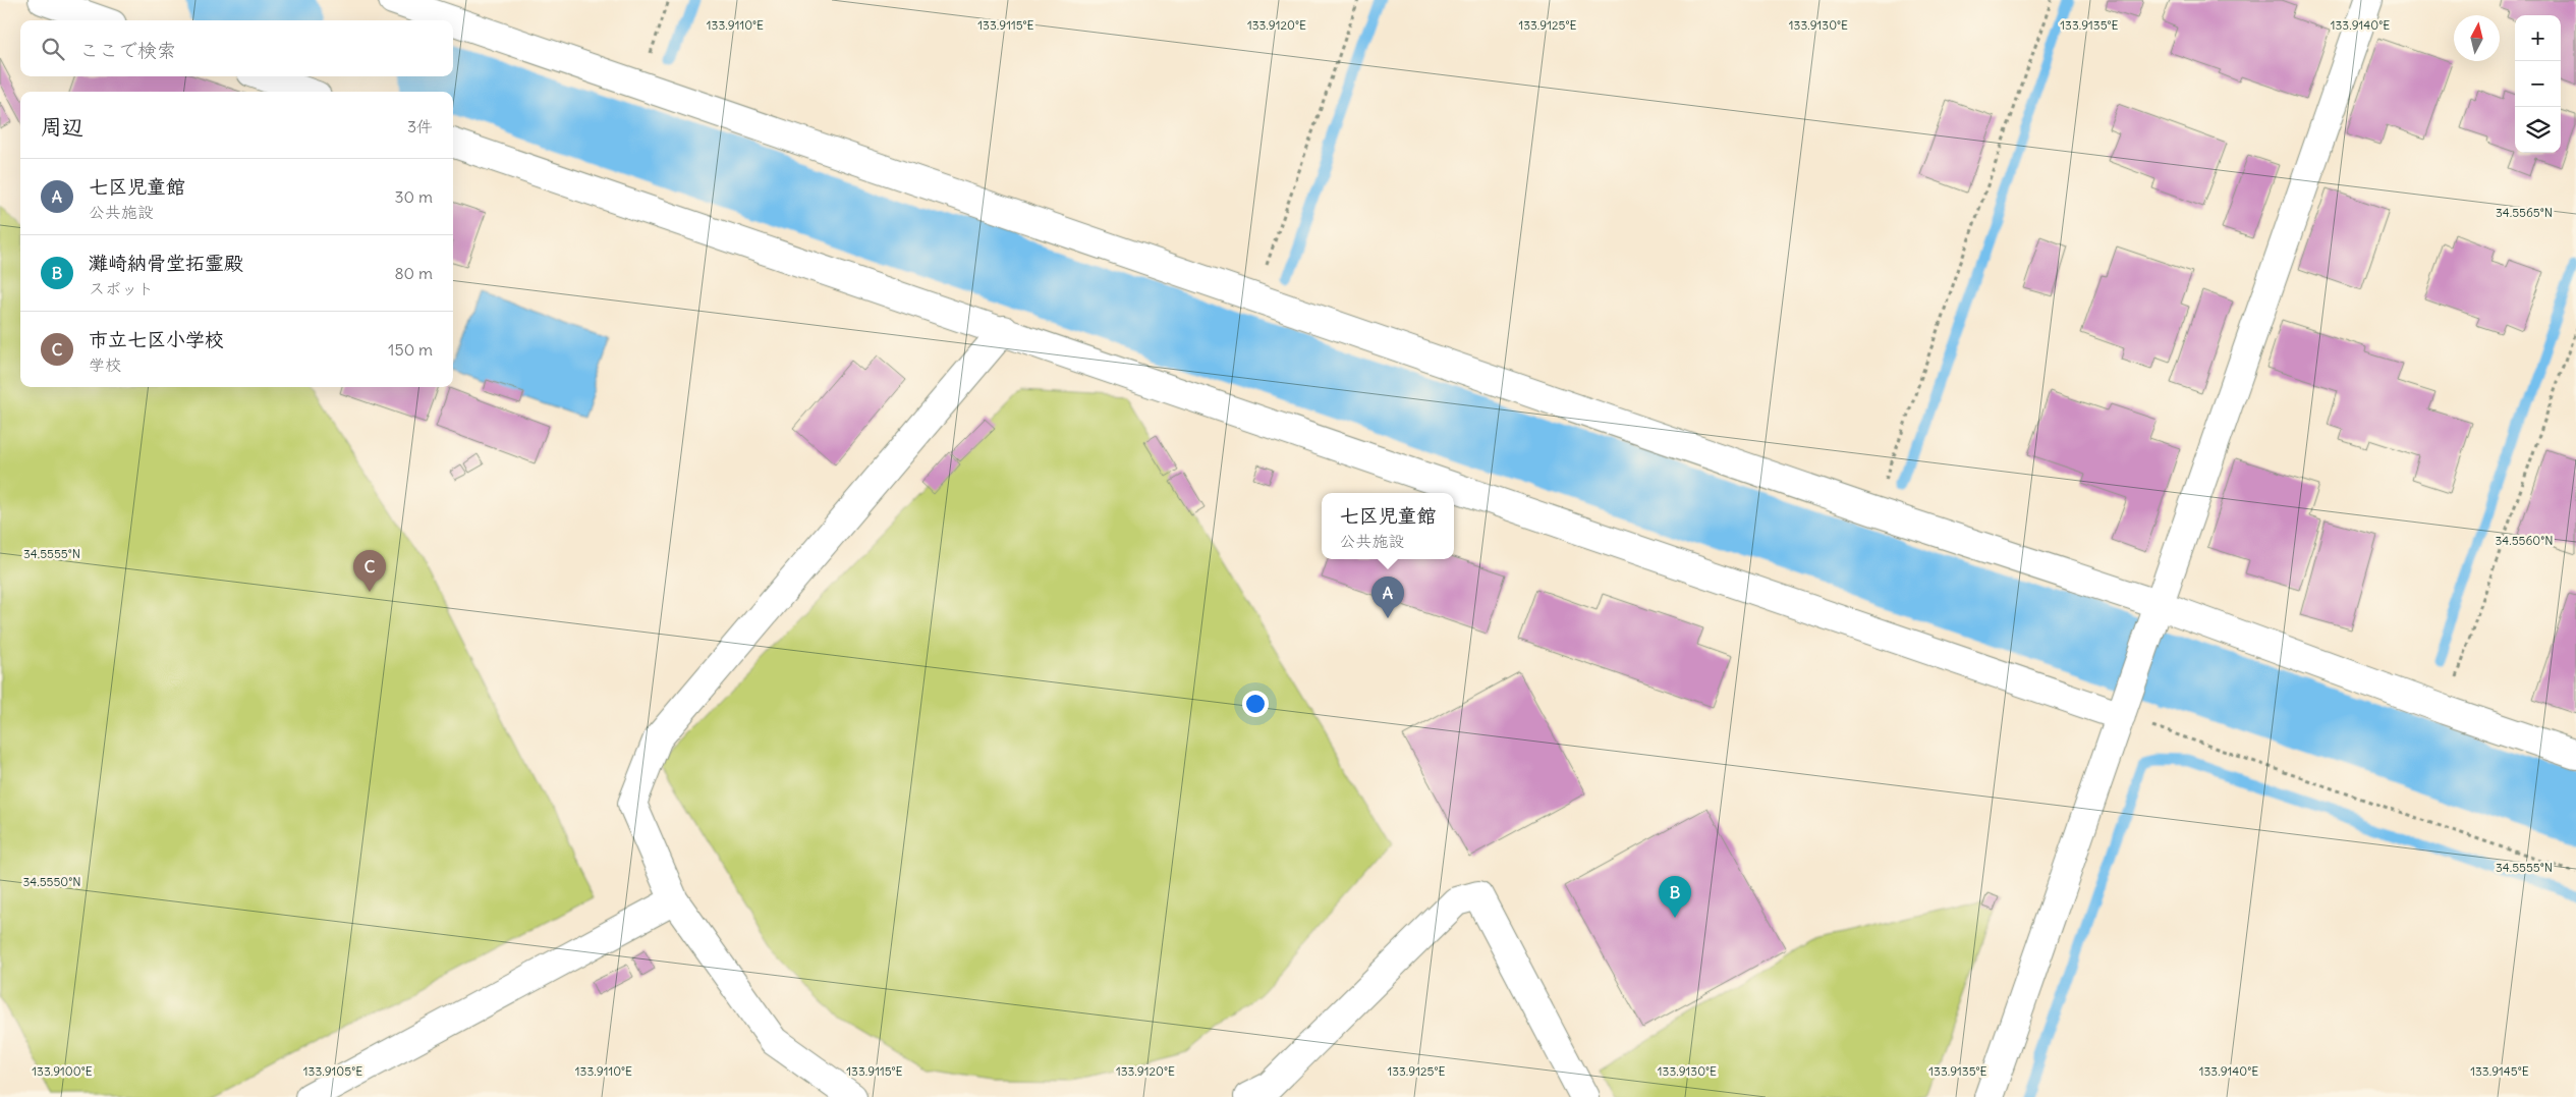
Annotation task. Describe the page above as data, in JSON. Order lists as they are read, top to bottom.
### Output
{
  "north": "top",
  "page": {
    "map_buttons": ["+", "−"],
    "search": "ここで検索",
    "heading": ["周辺", "3件"],
    "list": [
      {
        "mark": "A",
        "name": "七区児童館",
        "note": "公共施設",
        "value": "30 m"
      },
      {
        "mark": "B",
        "name": "灘崎納骨堂拓霊殿",
        "note": "スポット",
        "value": "80 m"
      },
      {
        "mark": "C",
        "name": "市立七区小学校",
        "note": "学校",
        "value": "150 m"
      }
    ],
    "popup": ["七区児童館", "公共施設"],
    "pins": ["C", "A", "B"]
  },
  "coordinates": [
    "133.9110°E",
    "133.9115°E",
    "133.9120°E",
    "133.9125°E",
    "133.9130°E",
    "133.9135°E",
    "133.9140°E",
    "34.5565°N",
    "34.5560°N",
    "34.5555°N",
    "34.5550°N",
    "133.9100°E",
    "133.9105°E",
    "133.9145°E"
  ]
}
